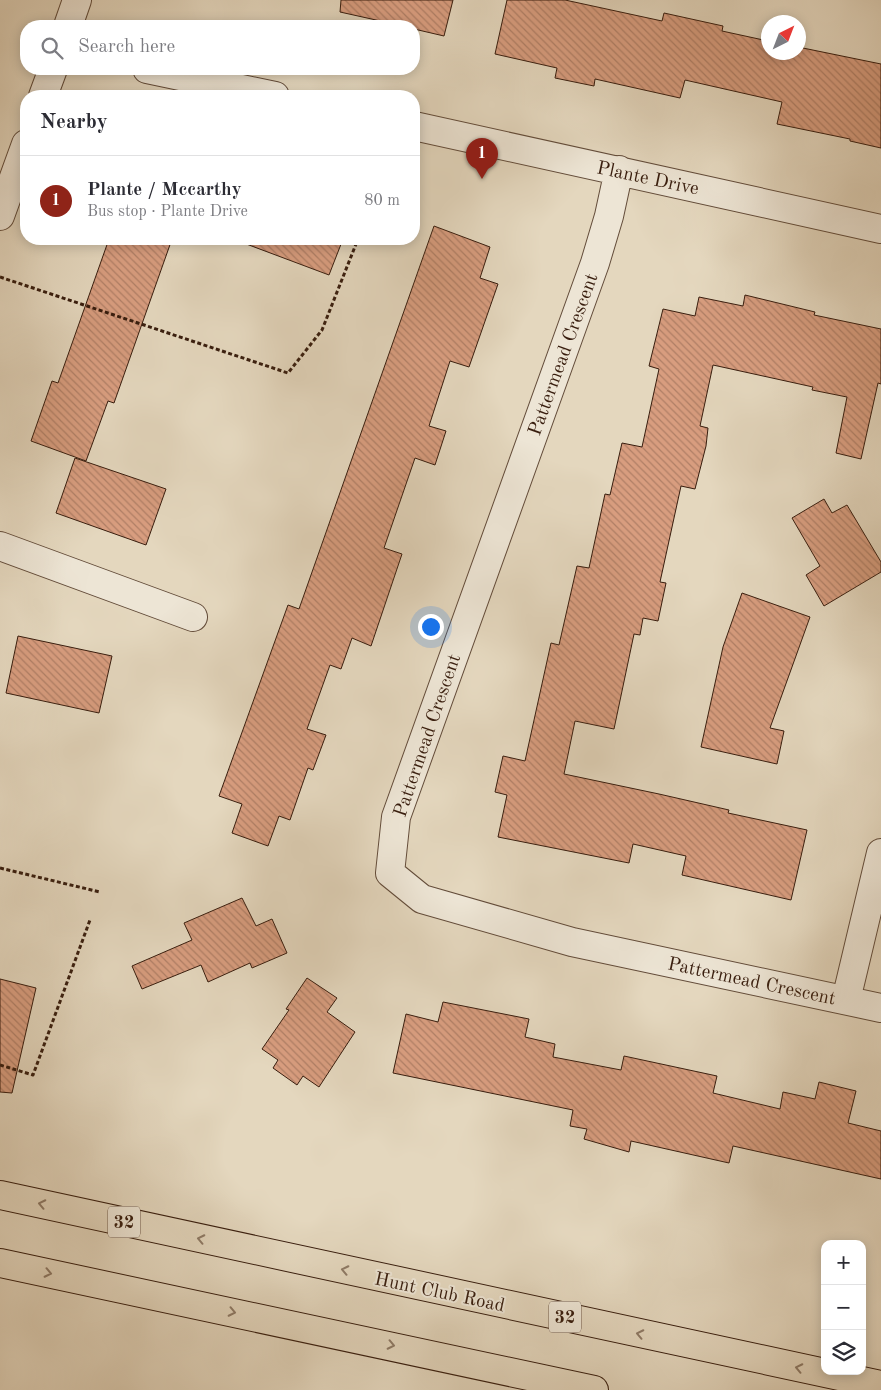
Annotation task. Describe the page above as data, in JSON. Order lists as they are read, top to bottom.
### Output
{
  "streets": {
    "main road": ["32", "Hunt Club Road"],
    "street": ["Plante Drive", "Pattermead Crescent"]
  },
  "crossings": [
    ["Plante Drive", "Pattermead Crescent"]
  ],
  "north": "top right",
  "page": {
    "search": "Search here",
    "heading": "Nearby",
    "pins": "1",
    "list": [
      {
        "mark": "1",
        "name": "Plante / Mccarthy",
        "note": "Bus stop · Plante Drive",
        "value": "80 m"
      }
    ],
    "map_buttons": ["+", "−"]
  }
}
